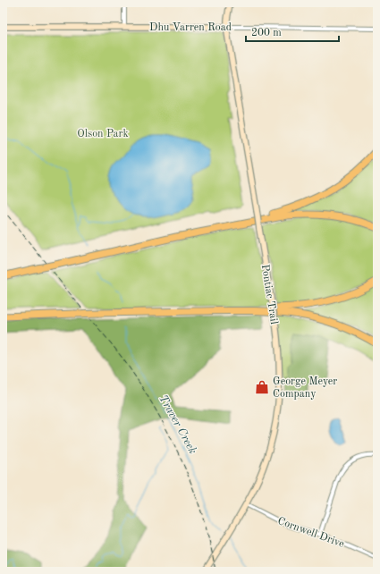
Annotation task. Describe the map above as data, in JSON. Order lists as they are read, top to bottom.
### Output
{
  "streets": {
    "main road": ["Dhu Varren Road", "Pontiac Trail"],
    "street": ["Cornwell Drive"]
  },
  "crossings": [
    ["Dhu Varren Road", "Pontiac Trail"],
    ["Pontiac Trail", "Cornwell Drive"]
  ],
  "water": ["Traver Creek"],
  "parks": ["Olson Park"],
  "places": {
    "shop": ["George Meyer Company"]
  },
  "scale_bar": "200 m"
}
